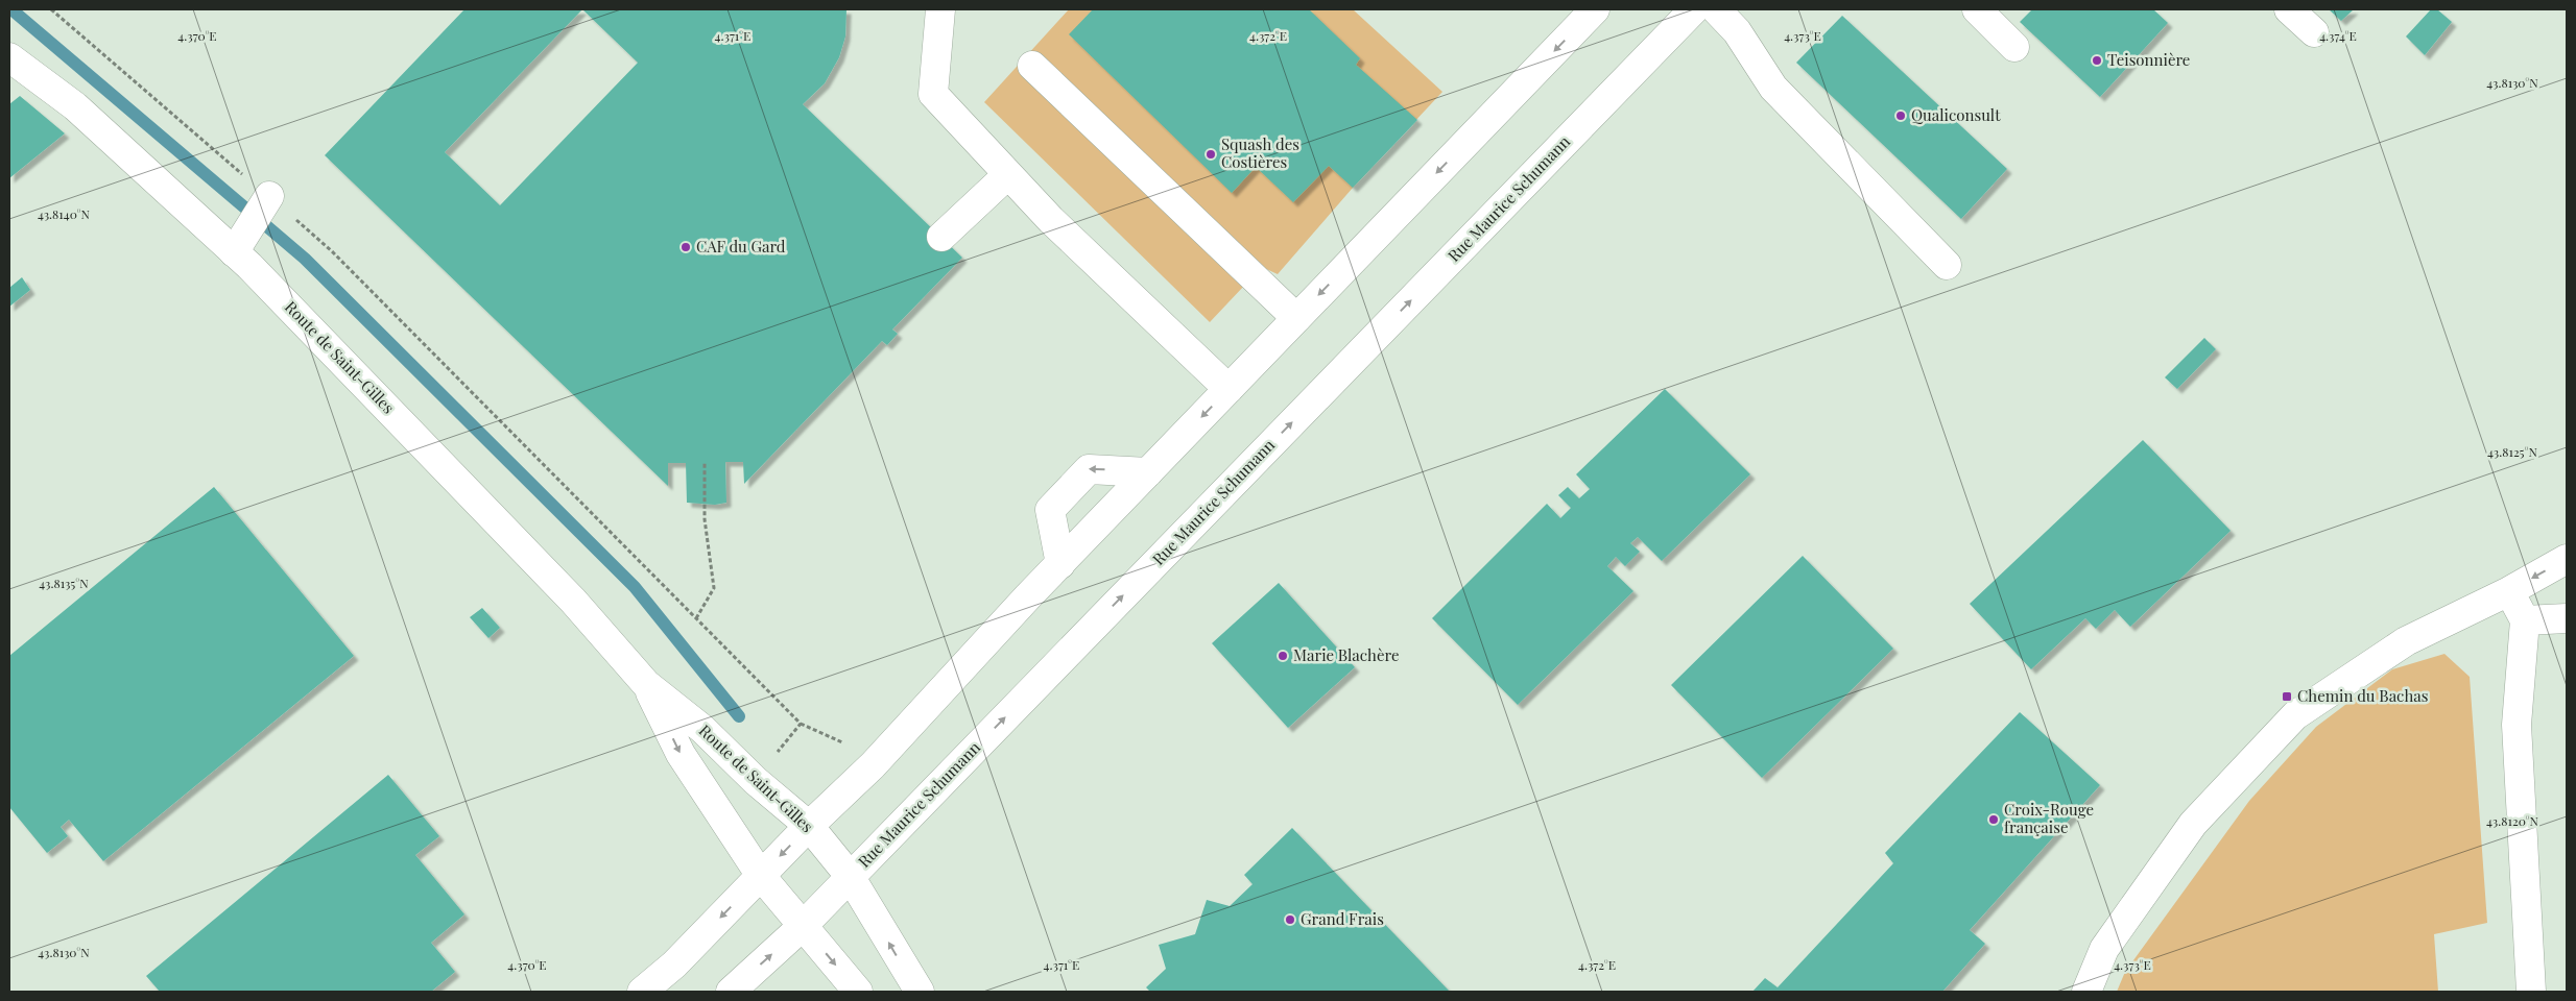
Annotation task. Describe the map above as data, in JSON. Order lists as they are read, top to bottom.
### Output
{
  "streets": {
    "main road": ["Rue Maurice Schumann", "Route de Saint-Gilles"]
  },
  "crossings": [
    ["Rue Maurice Schumann", "Route de Saint-Gilles"]
  ],
  "places": {
    "other": [
      "Teisonnière",
      "Qualiconsult",
      "Squash des Costières",
      "CAF du Gard",
      "Marie Blachère",
      "Croix-Rouge française",
      "Grand Frais"
    ],
    "transit": ["Chemin du Bachas"]
  },
  "coordinates": [
    "4.374°E",
    "4.370°E",
    "4.371°E",
    "4.372°E",
    "4.373°E",
    "43.8130°N",
    "43.8140°N",
    "43.8125°N",
    "43.8135°N",
    "43.8120°N"
  ]
}
